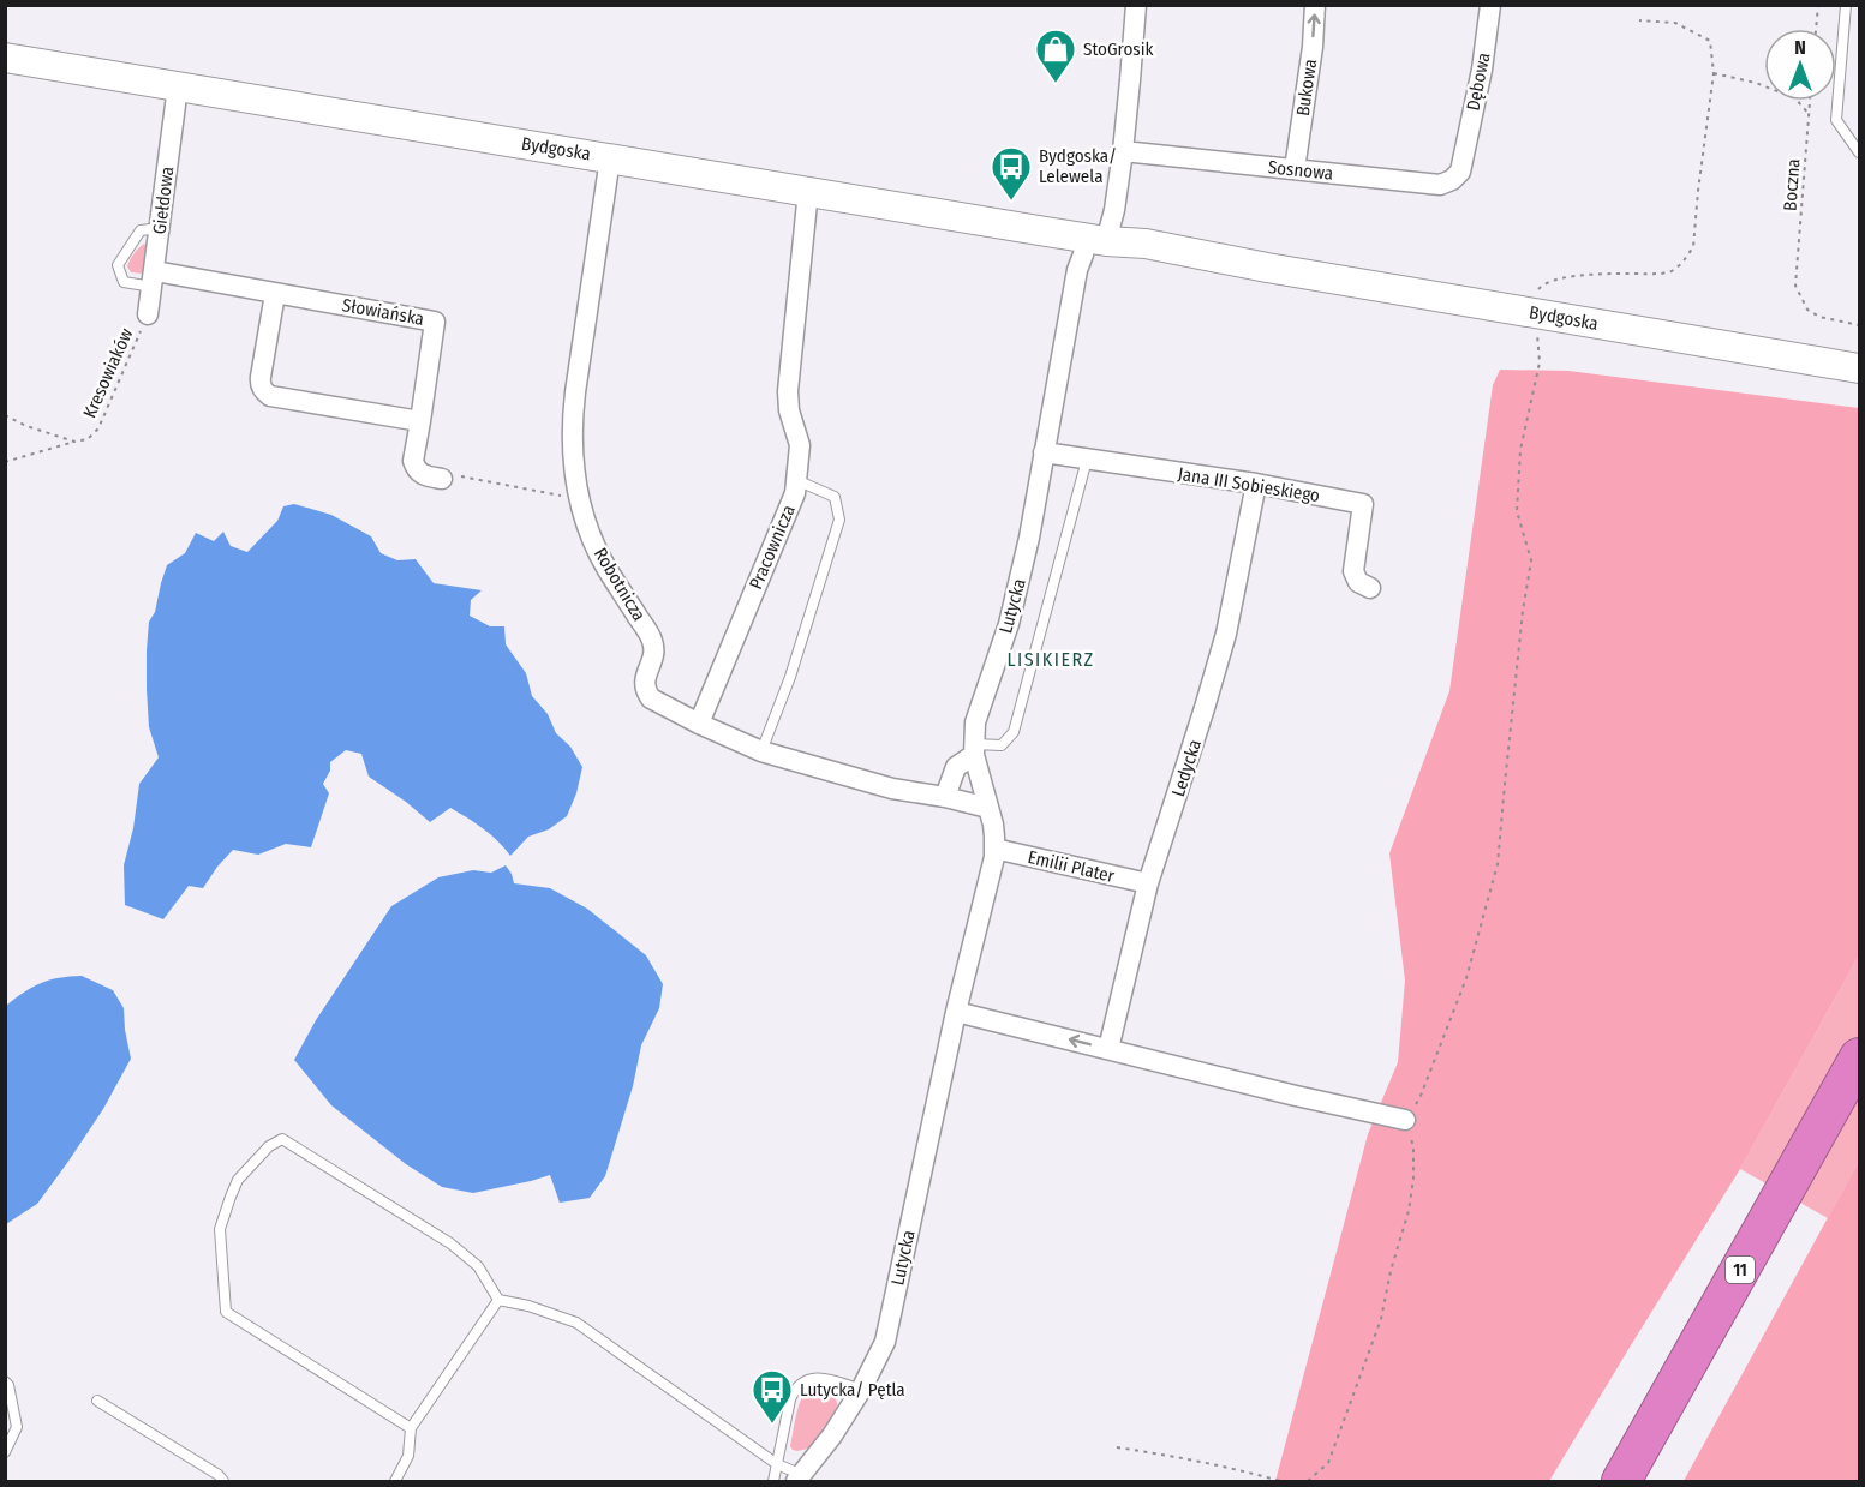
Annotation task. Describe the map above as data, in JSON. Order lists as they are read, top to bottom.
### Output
{
  "streets": {
    "highway": ["11"],
    "street": [
      "Dębowa",
      "Bukowa",
      "Bydgoska",
      "Sosnowa",
      "Giełdowa",
      "Słowiańska",
      "Jana III Sobieskiego",
      "Pracownicza",
      "Robotnicza",
      "Lutycka",
      "Ledycka",
      "Emilii Plater"
    ],
    "path": ["Boczna", "Kresowiaków"]
  },
  "crossings": [
    ["Dębowa", "Sosnowa"],
    ["Bukowa", "Sosnowa"],
    ["Bydgoska", "Giełdowa"],
    ["Bydgoska", "Pracownicza"],
    ["Bydgoska", "Robotnicza"],
    ["Bydgoska", "Lutycka"],
    ["Sosnowa", "Lutycka"],
    ["Giełdowa", "Słowiańska"],
    ["Giełdowa", "Kresowiaków"],
    ["Jana III Sobieskiego", "Lutycka"],
    ["Jana III Sobieskiego", "Ledycka"],
    ["Pracownicza", "Robotnicza"],
    ["Robotnicza", "Lutycka"],
    ["Lutycka", "Emilii Plater"],
    ["Ledycka", "Emilii Plater"]
  ],
  "one_way": ["Bukowa"],
  "districts": ["LISIKIERZ"],
  "places": {
    "shop": ["StoGrosik"],
    "bus stop": ["Bydgoska/ Lelewela", "Lutycka/ Pętla"]
  },
  "north": "top"
}
